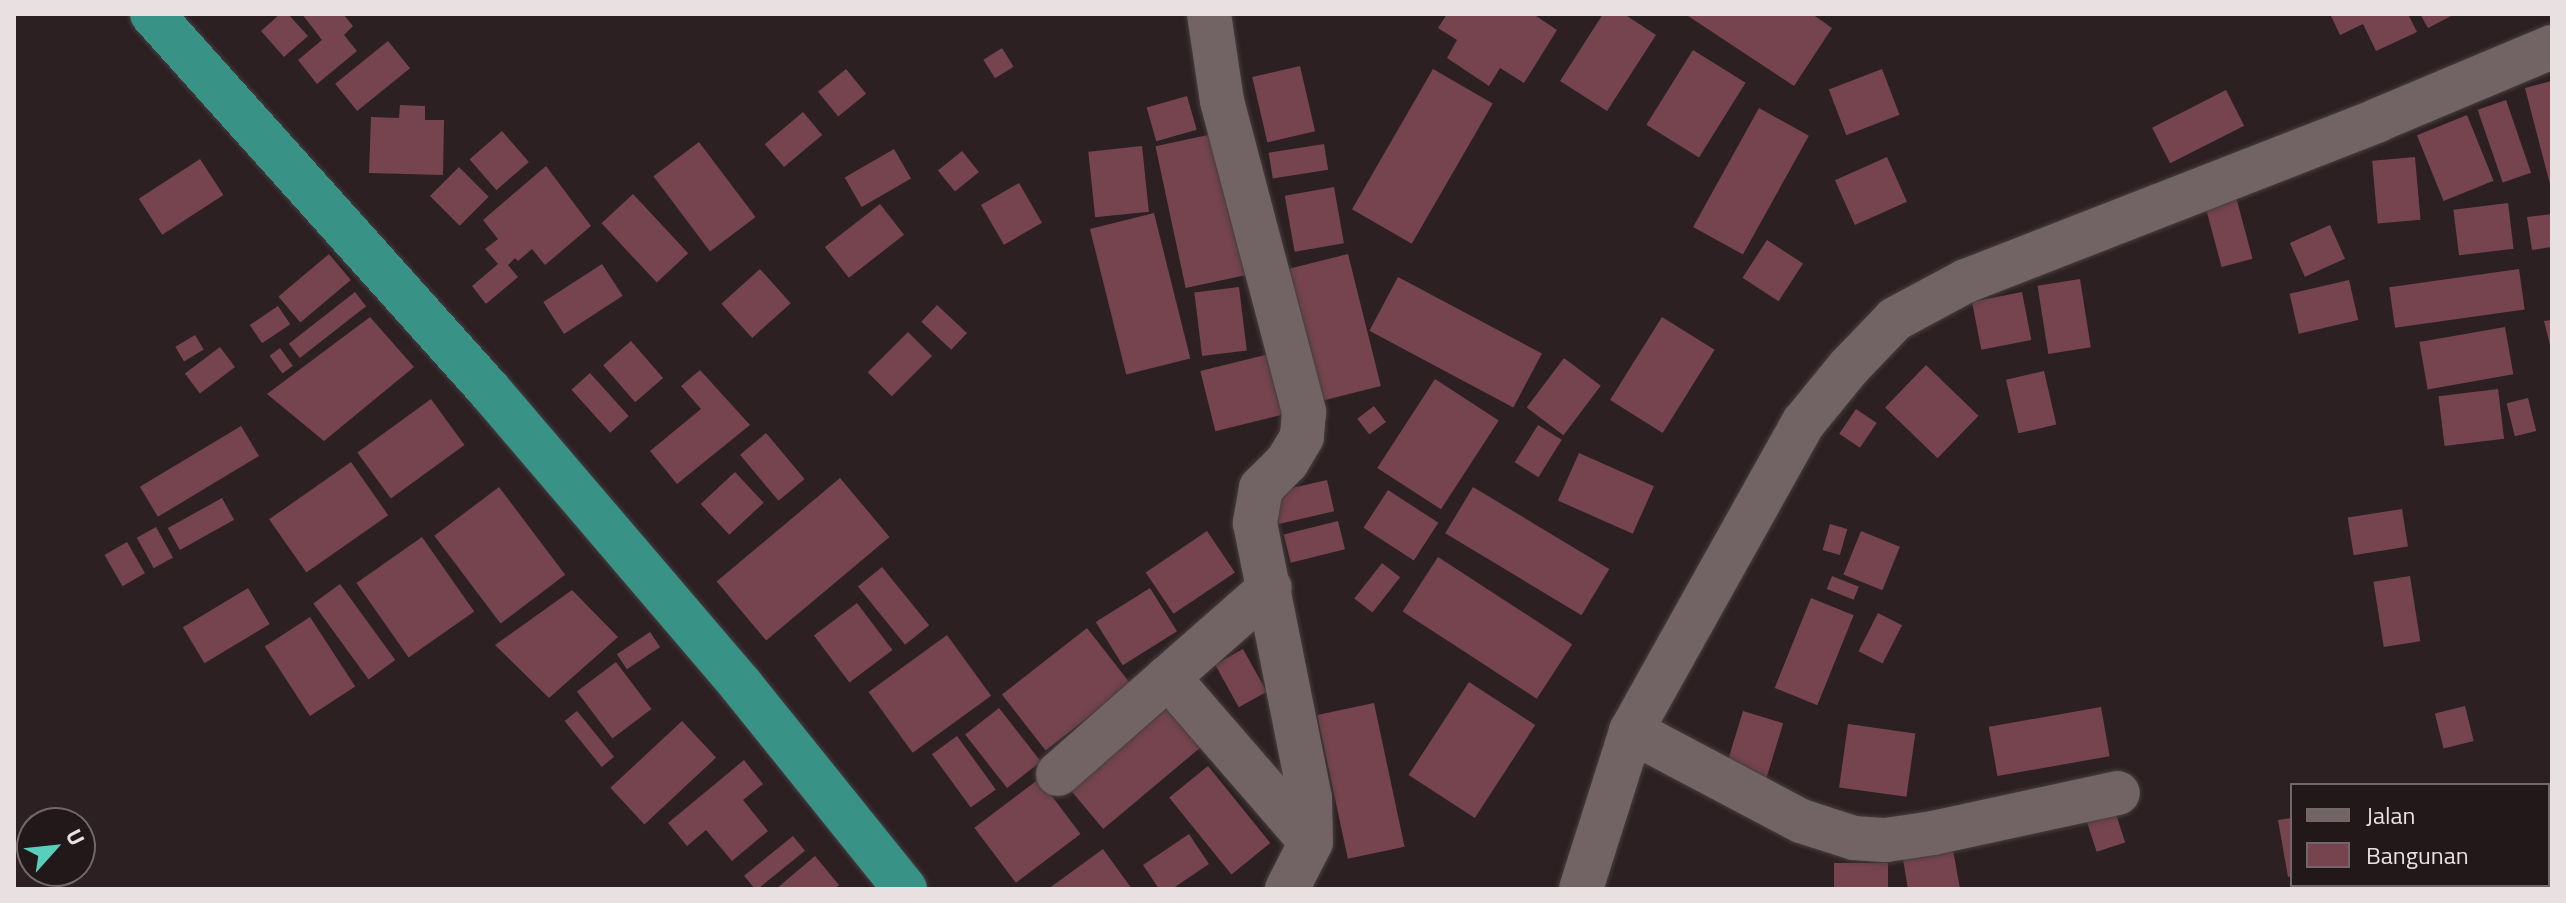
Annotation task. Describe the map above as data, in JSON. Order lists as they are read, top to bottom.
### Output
{
  "legend": ["Jalan", "Bangunan"],
  "north": "top right"
}
